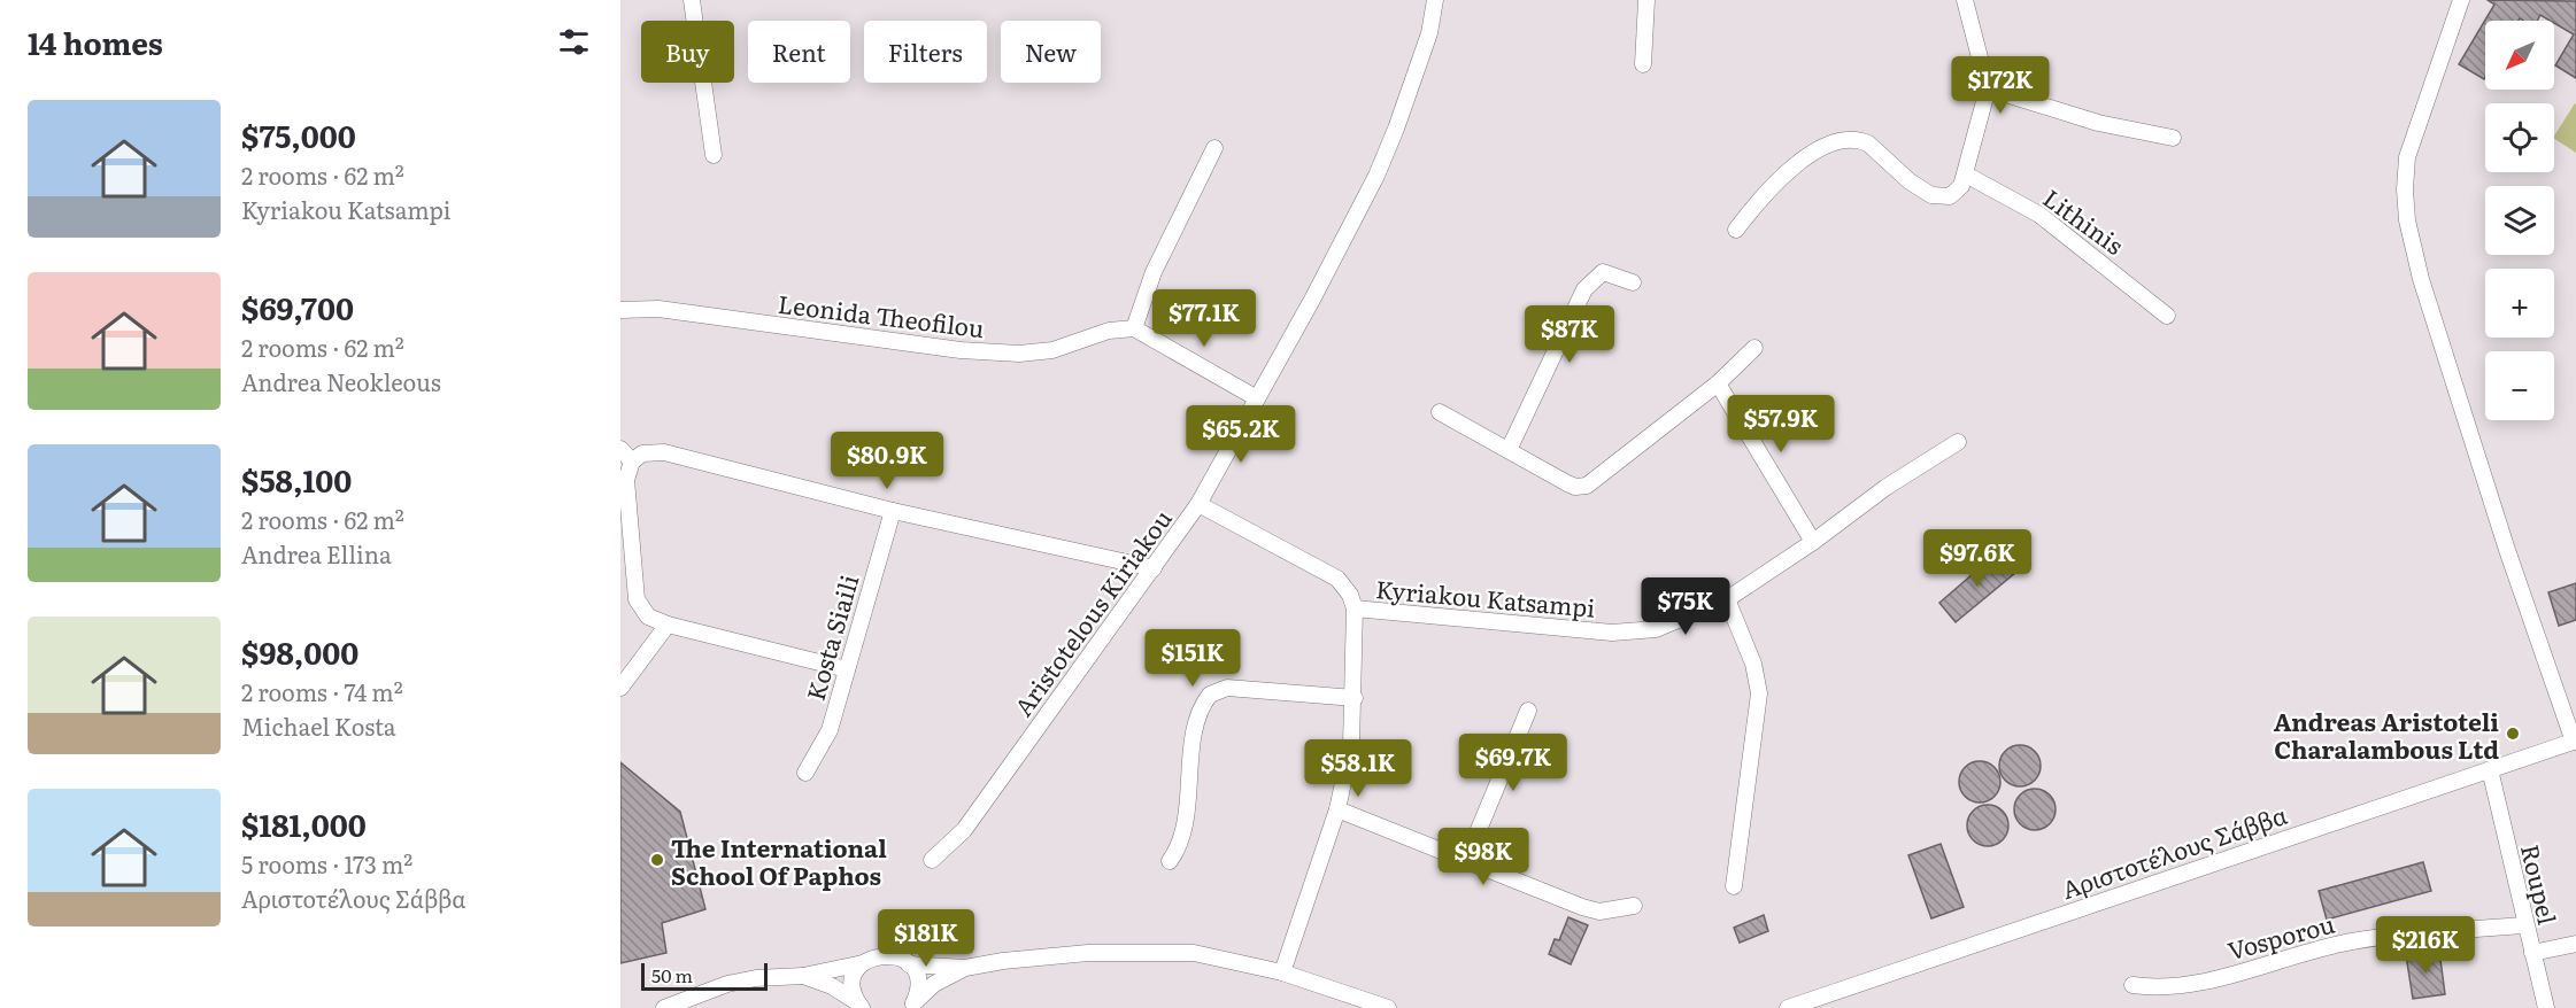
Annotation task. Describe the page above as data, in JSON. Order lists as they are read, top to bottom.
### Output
{
  "streets": {
    "street": [
      "Lithinis",
      "Leonida Theofilou",
      "Kyriakou Katsampi",
      "Aristotelous Kiriakou",
      "Kosta Siaili",
      "Αριστοτέλους Σάββα",
      "Roupel",
      "Vosporou"
    ]
  },
  "crossings": [
    ["Kyriakou Katsampi", "Aristotelous Kiriakou"],
    ["Αριστοτέλους Σάββα", "Roupel"],
    ["Roupel", "Vosporou"]
  ],
  "places": ["Andreas Aristoteli Charalambous Ltd", "The International School Of Paphos"],
  "scale_bar": "50 m",
  "north": "bottom left",
  "page": {
    "heading": "14 homes",
    "map_buttons": ["+", "−"],
    "chip": [
      "Buy",
      "Rent",
      "Filters",
      "New"
    ],
    "price": [
      "$172K",
      "$77.1K",
      "$87K",
      "$57.9K",
      "$65.2K",
      "$80.9K",
      "$97.6K",
      "$75K",
      "$151K",
      "$69.7K",
      "$58.1K",
      "$98K",
      "$181K",
      "$216K"
    ],
    "list": [
      {
        "name": "$75,000",
        "note": "2 rooms · 62 m² · Kyriakou Katsampi"
      },
      {
        "name": "$69,700",
        "note": "2 rooms · 62 m² · Andrea Neokleous"
      },
      {
        "name": "$58,100",
        "note": "2 rooms · 62 m² · Andrea Ellina"
      },
      {
        "name": "$98,000",
        "note": "2 rooms · 74 m² · Michael Kosta"
      },
      {
        "name": "$181,000",
        "note": "5 rooms · 173 m² · Αριστοτέλους Σάββα"
      }
    ],
    "scale": "50 m"
  }
}
